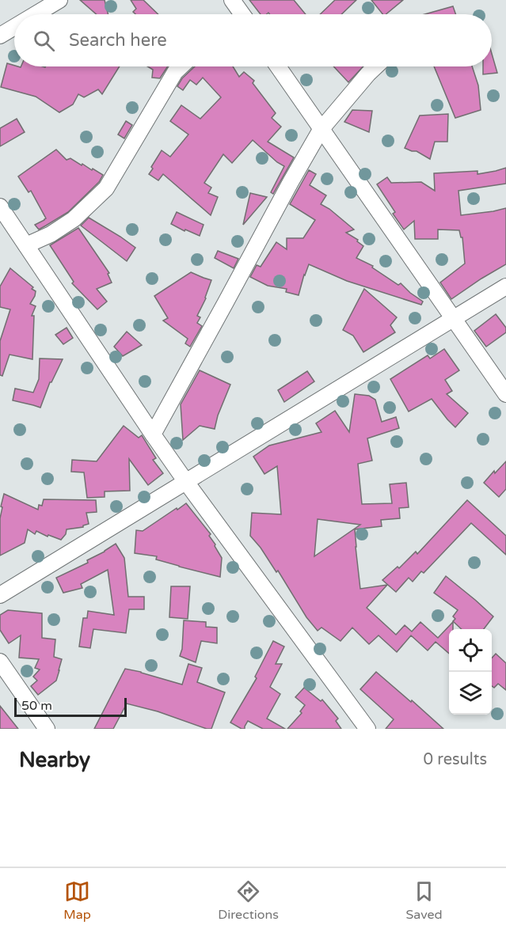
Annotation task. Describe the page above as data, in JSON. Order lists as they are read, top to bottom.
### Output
{
  "scale_bar": "50 m",
  "page": {
    "search": "Search here",
    "scale": "50 m",
    "heading": ["Nearby", "0 results"],
    "nav": ["Map", "Directions", "Saved"]
  }
}
